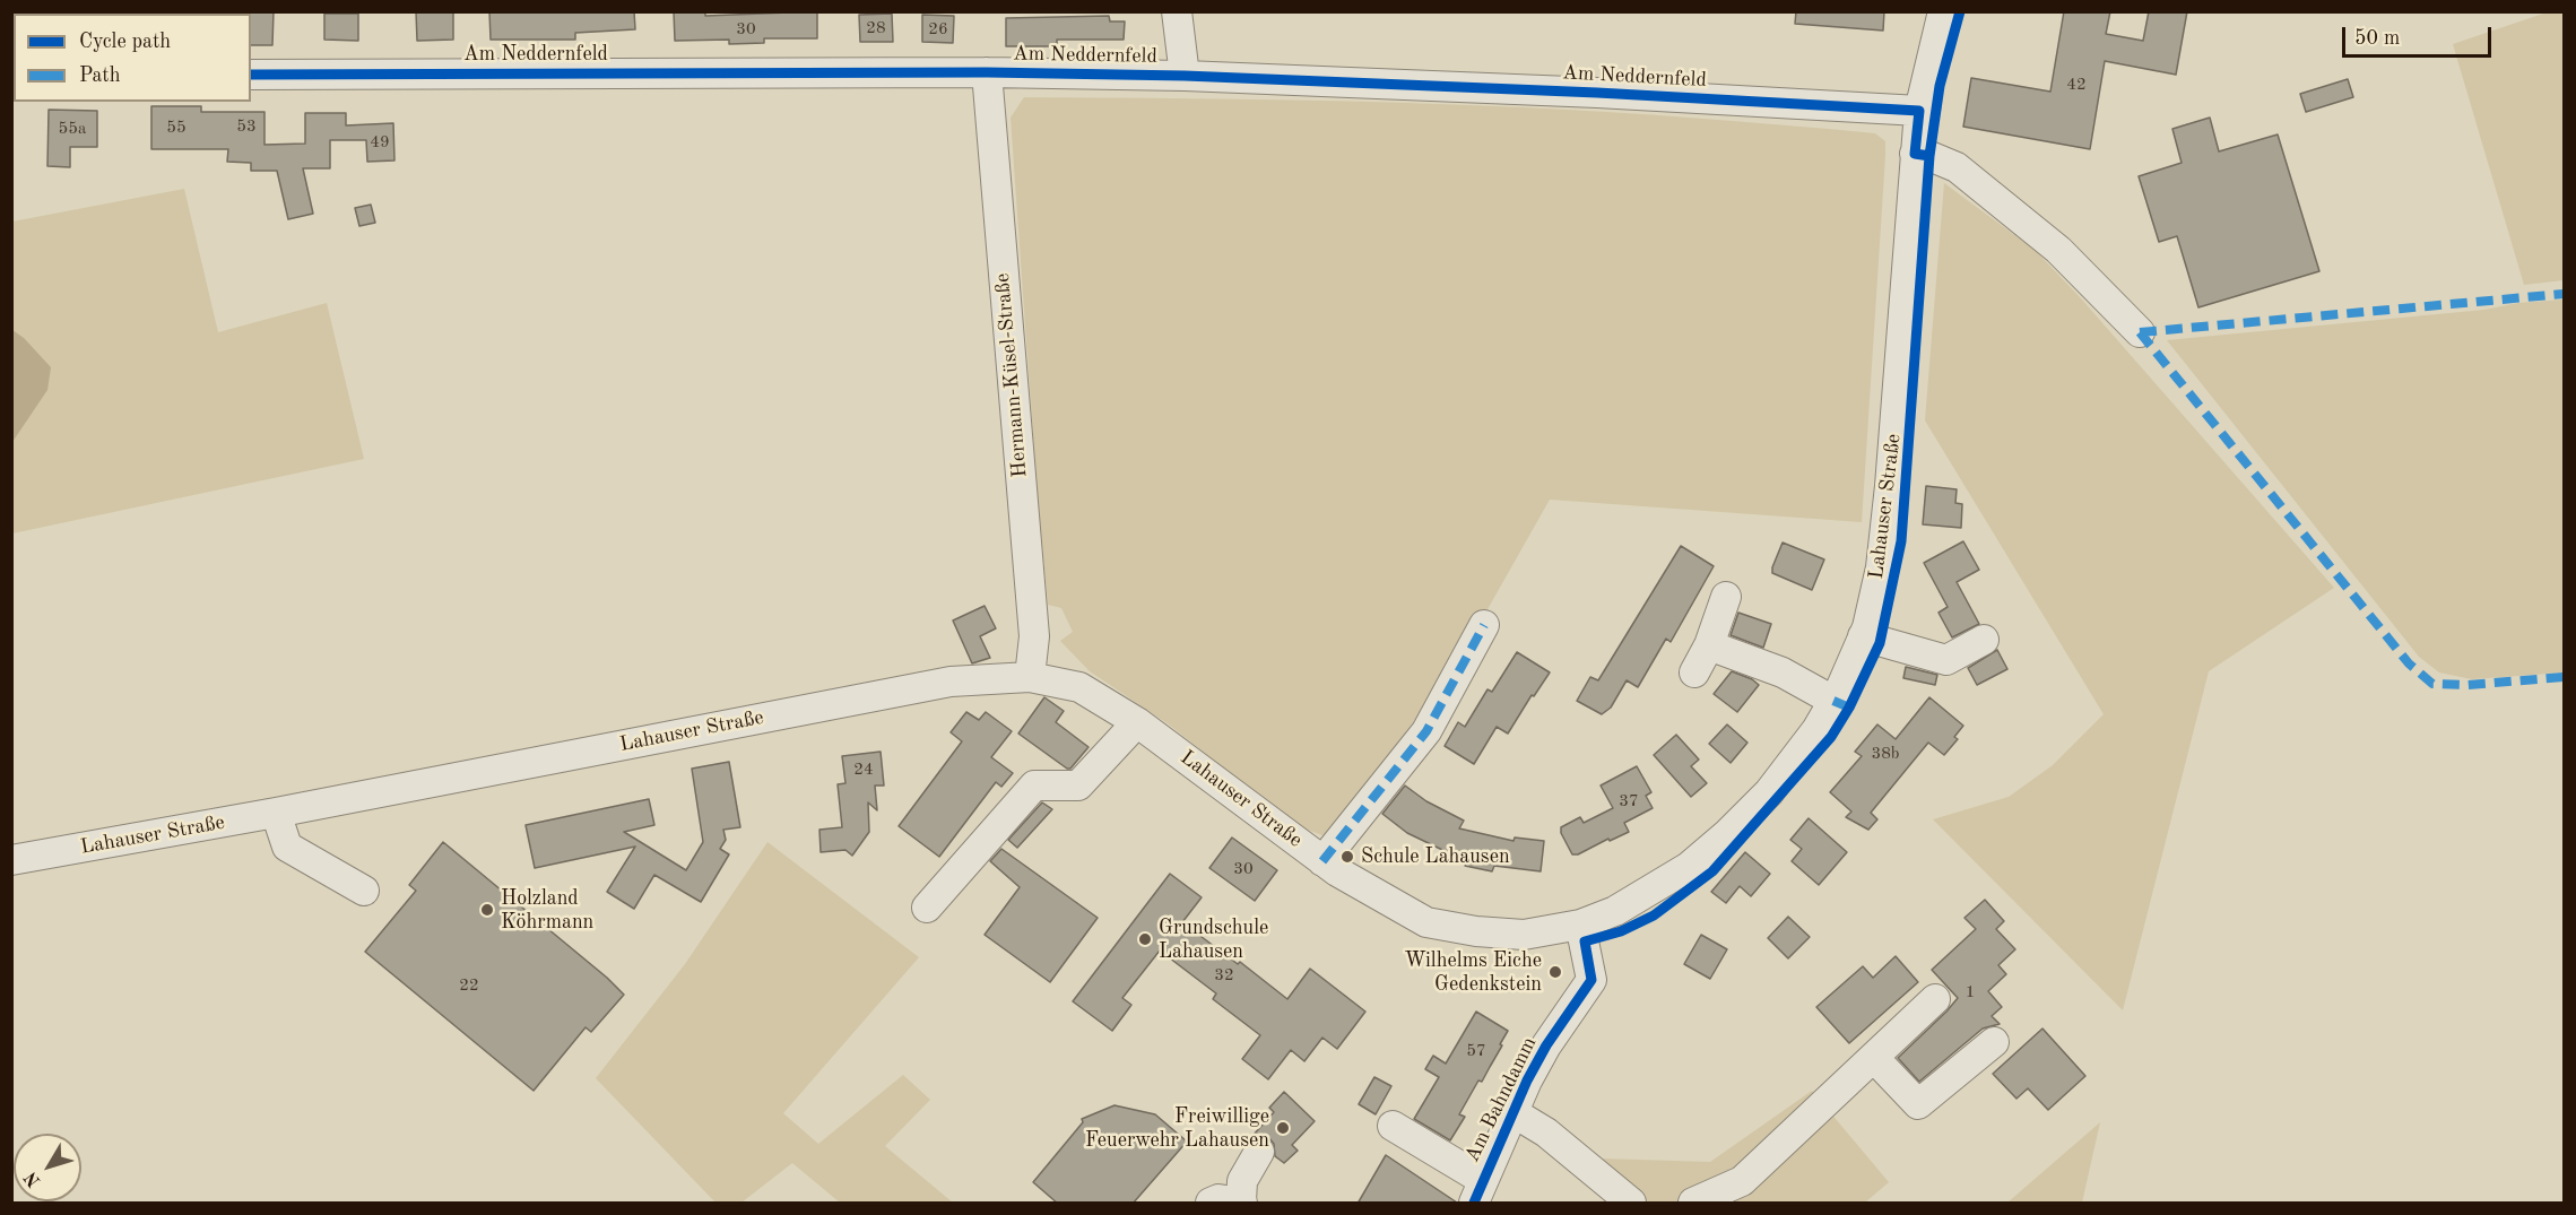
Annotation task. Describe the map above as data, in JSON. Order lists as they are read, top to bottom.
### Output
{
  "streets": {
    "street": [
      "Am Neddernfeld",
      "Hermann-Küsel-Straße",
      "Lahauser Straße",
      "Am Bahndamm"
    ]
  },
  "crossings": [
    ["Am Neddernfeld", "Hermann-Küsel-Straße"],
    ["Am Neddernfeld", "Lahauser Straße"],
    ["Hermann-Küsel-Straße", "Lahauser Straße"],
    ["Lahauser Straße", "Am Bahndamm"]
  ],
  "places": [
    "Schule Lahausen",
    "Holzland Köhrmann",
    "Grundschule Lahausen",
    "Wilhelms Eiche Gedenkstein",
    "Freiwillige Feuerwehr Lahausen"
  ],
  "house_numbers": [
    "28",
    "30",
    "26",
    "42",
    "53",
    "55",
    "55a",
    "49",
    "38b",
    "24",
    "37",
    "30",
    "32",
    "22",
    "1",
    "57"
  ],
  "legend": ["Cycle path", "Path"],
  "scale_bar": "50 m",
  "north": "bottom left"
}
